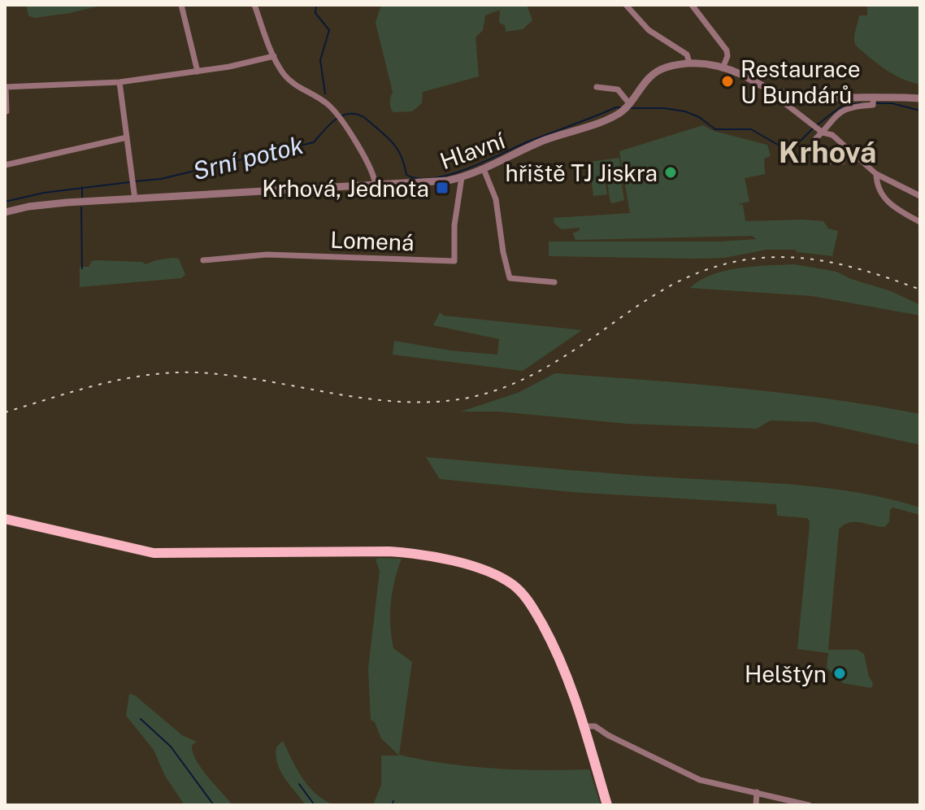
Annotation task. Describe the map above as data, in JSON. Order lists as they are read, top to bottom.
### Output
{
  "streets": {
    "street": ["Hlavní", "Lomená"]
  },
  "crossings": [
    ["Hlavní", "Lomená"]
  ],
  "districts": ["Krhová"],
  "water": ["Srní potok"],
  "places": {
    "other": ["Restaurace U Bundárů", "hřiště TJ Jiskra", "Helštýn"],
    "transit": ["Krhová, Jednota"]
  }
}
